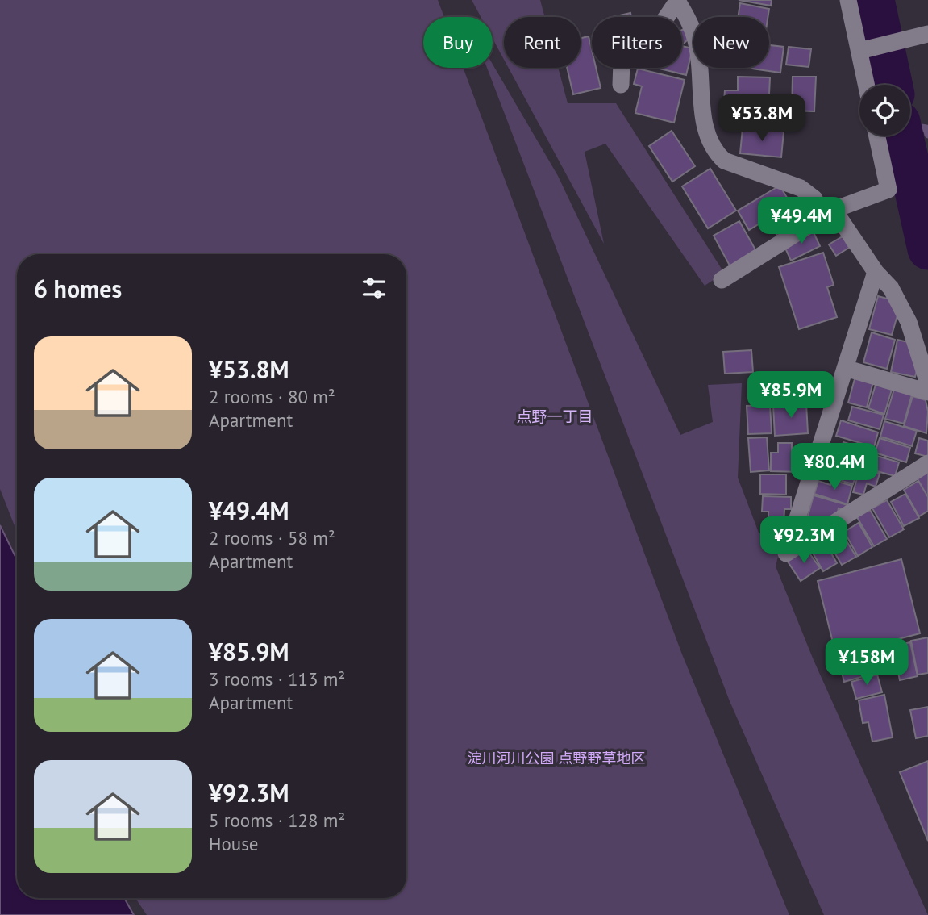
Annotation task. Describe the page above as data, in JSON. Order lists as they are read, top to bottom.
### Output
{
  "districts": ["点野一丁目"],
  "parks": ["淀川河川公園 点野野草地区"],
  "page": {
    "chip": [
      "Buy",
      "Rent",
      "Filters",
      "New"
    ],
    "price": [
      "¥53.8M",
      "¥49.4M",
      "¥85.9M",
      "¥80.4M",
      "¥92.3M",
      "¥158M"
    ],
    "heading": "6 homes",
    "list": [
      {
        "name": "¥53.8M",
        "note": "2 rooms · 80 m² · Apartment"
      },
      {
        "name": "¥49.4M",
        "note": "2 rooms · 58 m² · Apartment"
      },
      {
        "name": "¥85.9M",
        "note": "3 rooms · 113 m² · Apartment"
      },
      {
        "name": "¥92.3M",
        "note": "5 rooms · 128 m² · House"
      }
    ]
  }
}
